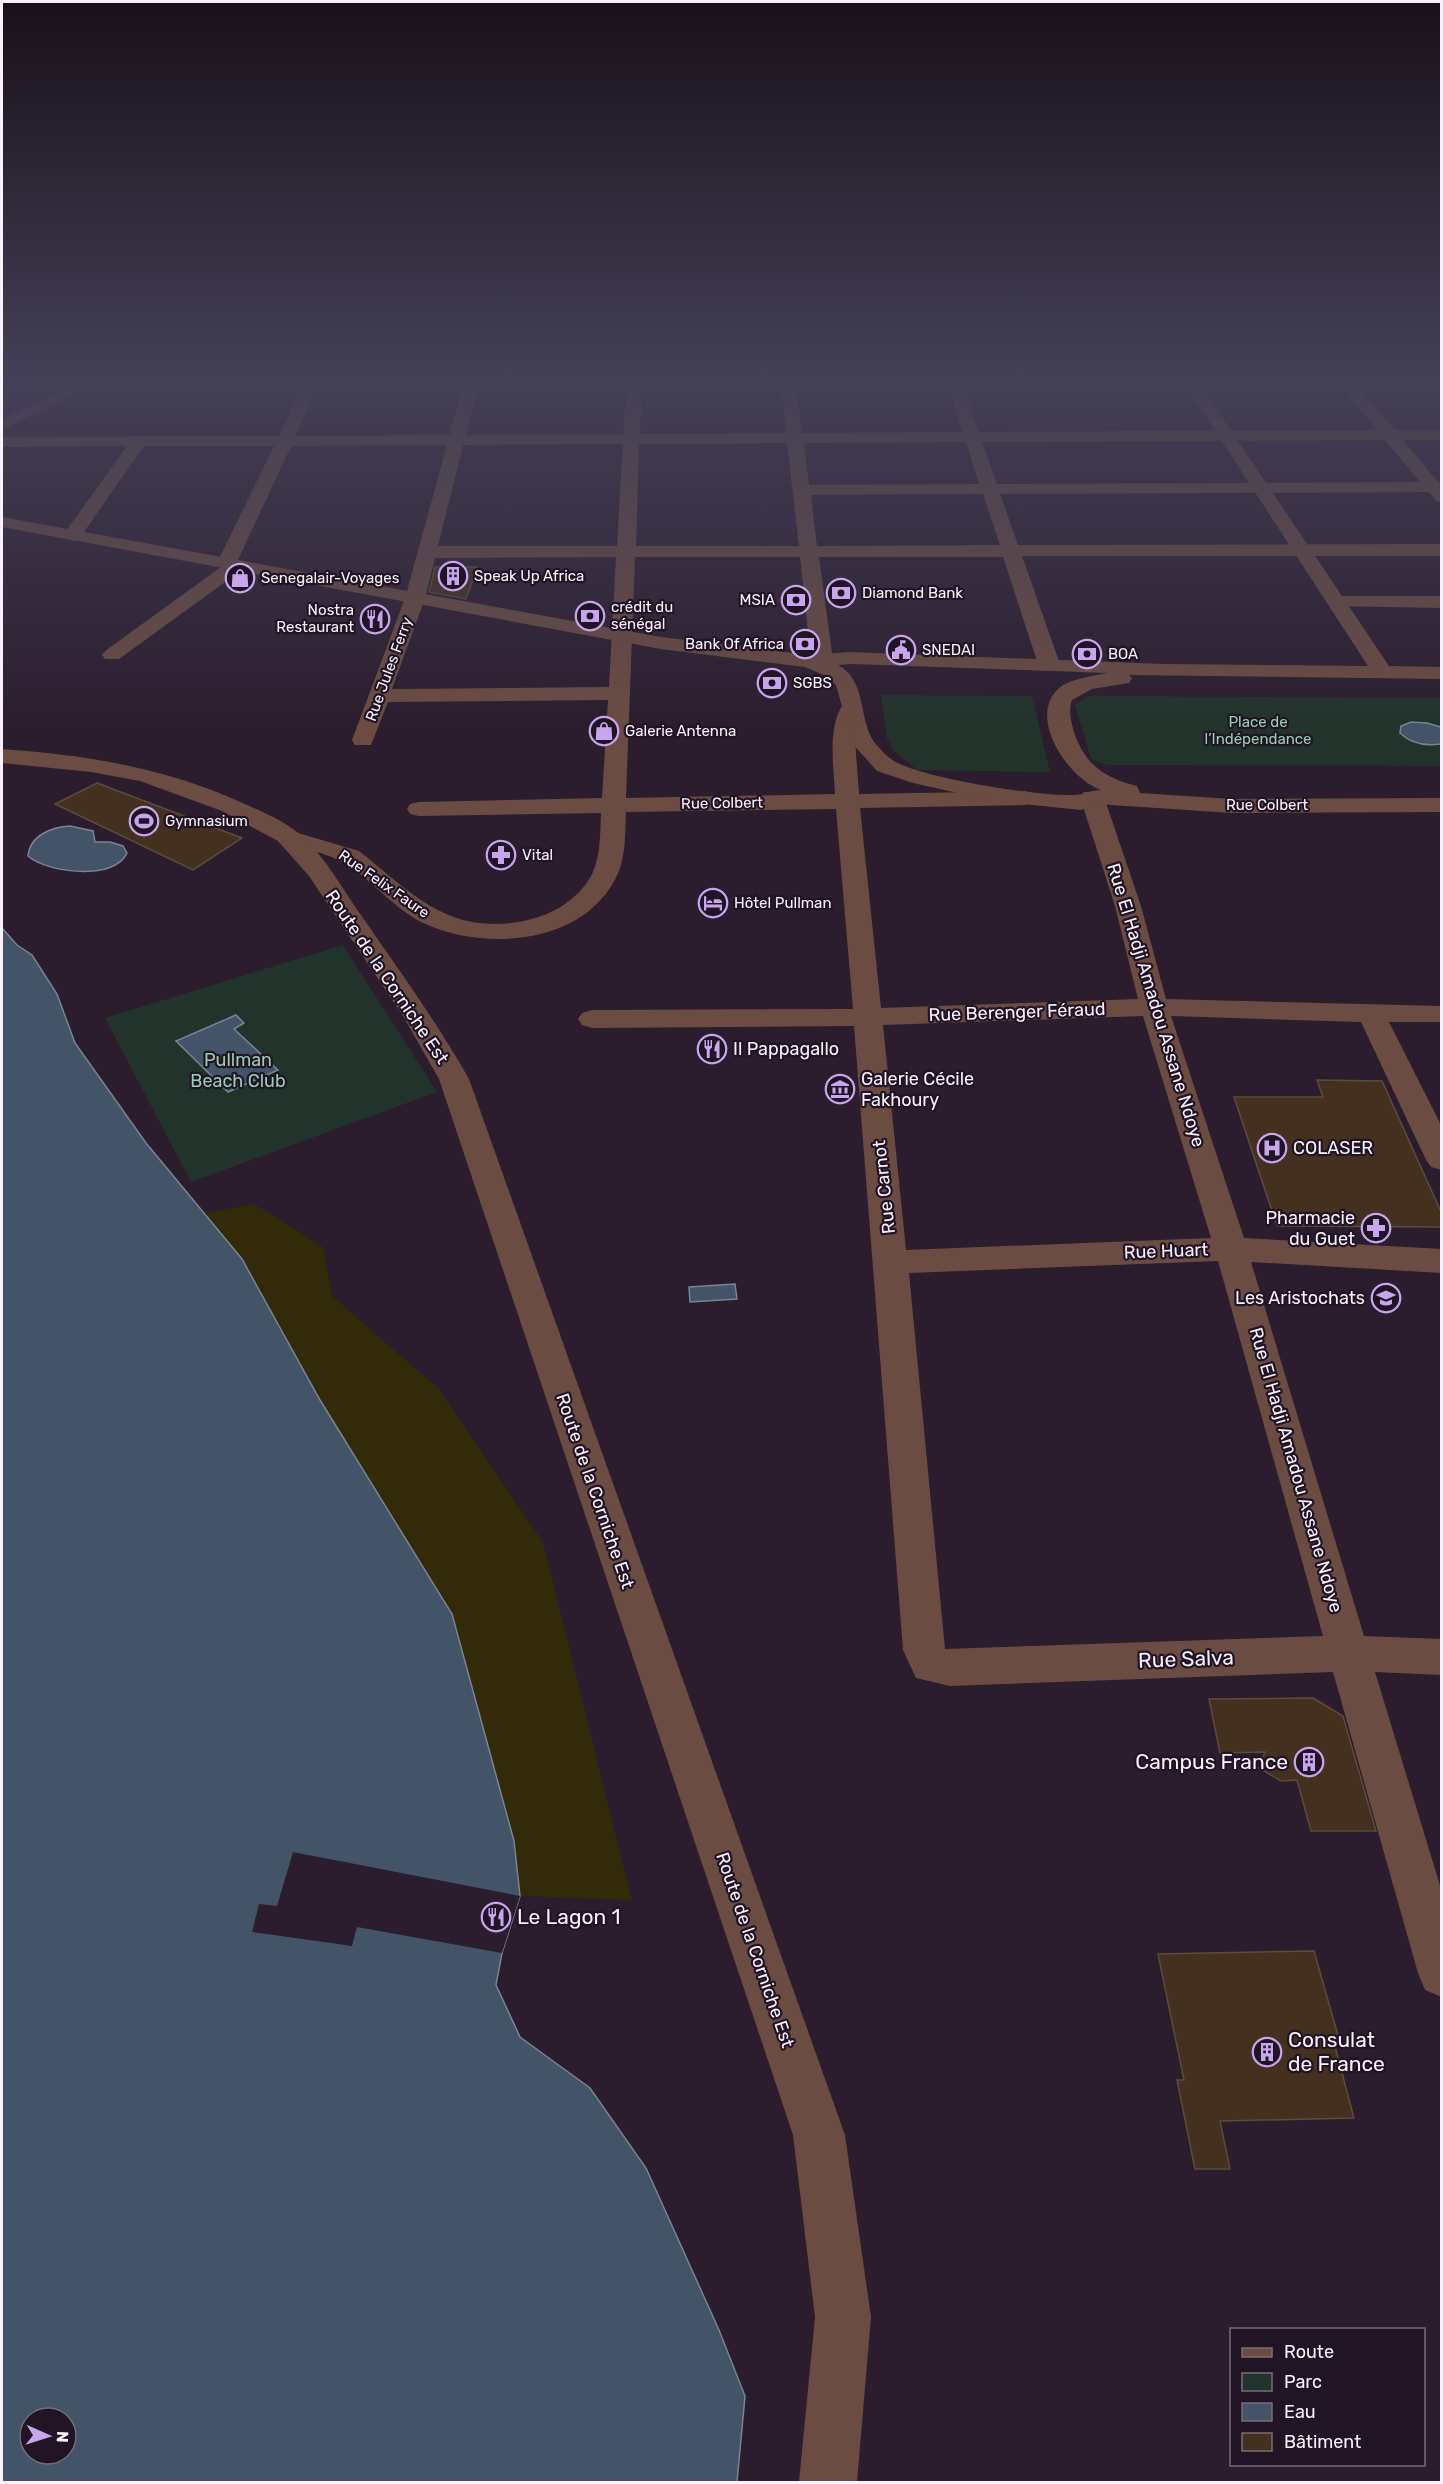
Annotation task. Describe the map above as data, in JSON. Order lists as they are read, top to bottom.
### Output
{
  "streets": {
    "street": [
      "Rue Jules Ferry",
      "Rue Colbert",
      "Rue Felix Faure",
      "Route de la Corniche Est",
      "Rue El Hadji Amadou Assane Ndoye",
      "Rue Berenger Féraud",
      "Rue Carnot",
      "Rue Huart",
      "Rue Salva"
    ]
  },
  "crossings": [
    ["Rue Colbert", "Rue Felix Faure"],
    ["Rue Colbert", "Rue El Hadji Amadou Assane Ndoye"],
    ["Rue Colbert", "Rue Carnot"],
    ["Rue Felix Faure", "Route de la Corniche Est"],
    ["Rue El Hadji Amadou Assane Ndoye", "Rue Berenger Féraud"],
    ["Rue El Hadji Amadou Assane Ndoye", "Rue Huart"],
    ["Rue El Hadji Amadou Assane Ndoye", "Rue Salva"],
    ["Rue Berenger Féraud", "Rue Carnot"],
    ["Rue Carnot", "Rue Huart"],
    ["Rue Carnot", "Rue Salva"]
  ],
  "parks": ["Place de l’Indépendance", "Pullman Beach Club"],
  "places": {
    "building": ["Speak Up Africa", "Campus France", "Consulat de France"],
    "shop": ["Senegalair-Voyages", "Galerie Antenna"],
    "bank": [
      "Diamond Bank",
      "MSIA",
      "crédit du sénégal",
      "Bank Of Africa",
      "BOA",
      "SGBS"
    ],
    "restaurant": ["Nostra Restaurant", "Il Pappagallo", "Le Lagon 1"],
    "public building": ["SNEDAI"],
    "sports": ["Gymnasium"],
    "pharmacy": ["Vital", "Pharmacie du Guet"],
    "hotel": ["Hôtel Pullman"],
    "museum": ["Galerie Cécile Fakhoury"],
    "hospital": ["COLASER"],
    "school or university": ["Les Aristochats"]
  },
  "legend": [
    "Route",
    "Parc",
    "Eau",
    "Bâtiment"
  ],
  "north": "right"
}
